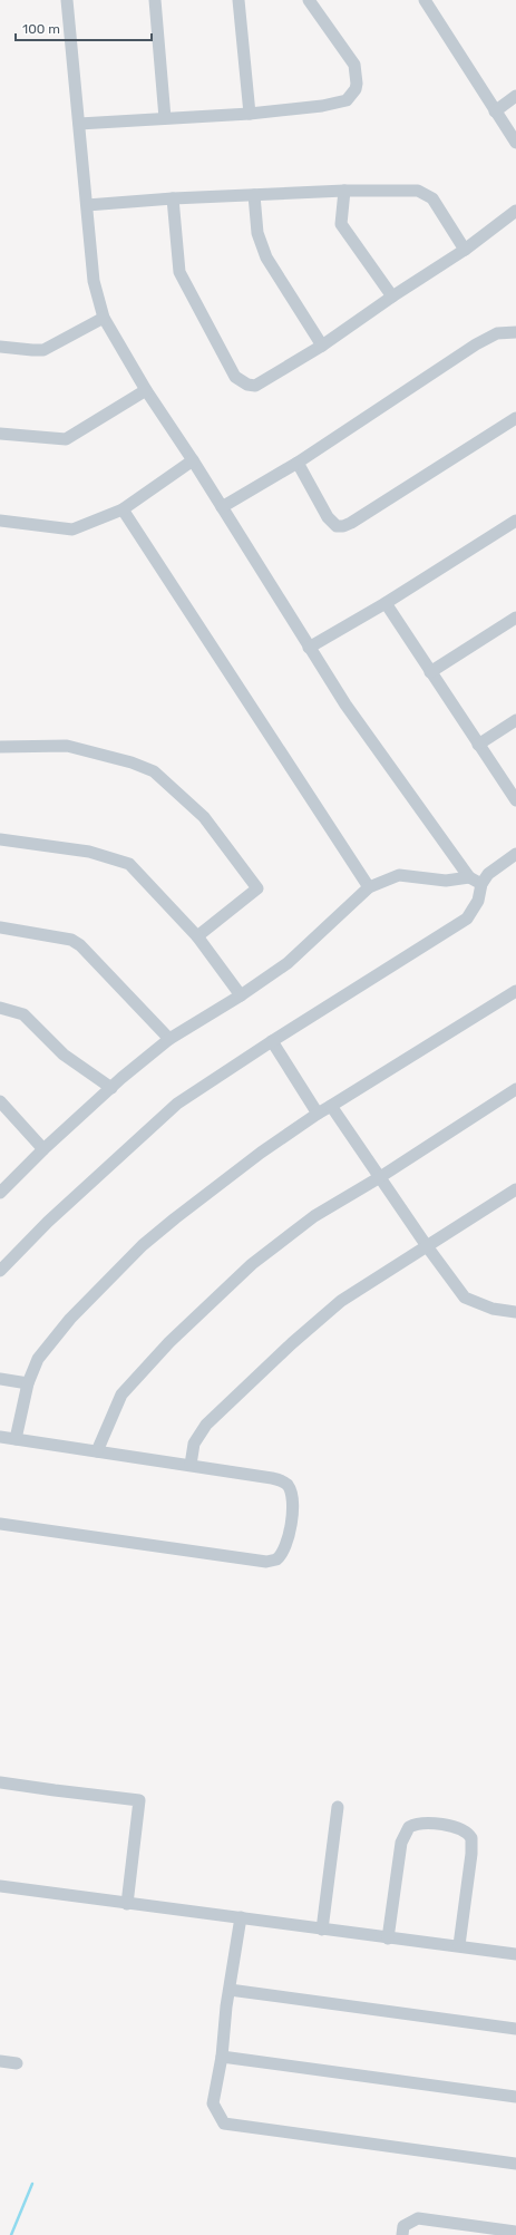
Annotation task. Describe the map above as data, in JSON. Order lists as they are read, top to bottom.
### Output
{
  "scale_bar": "100 m"
}
